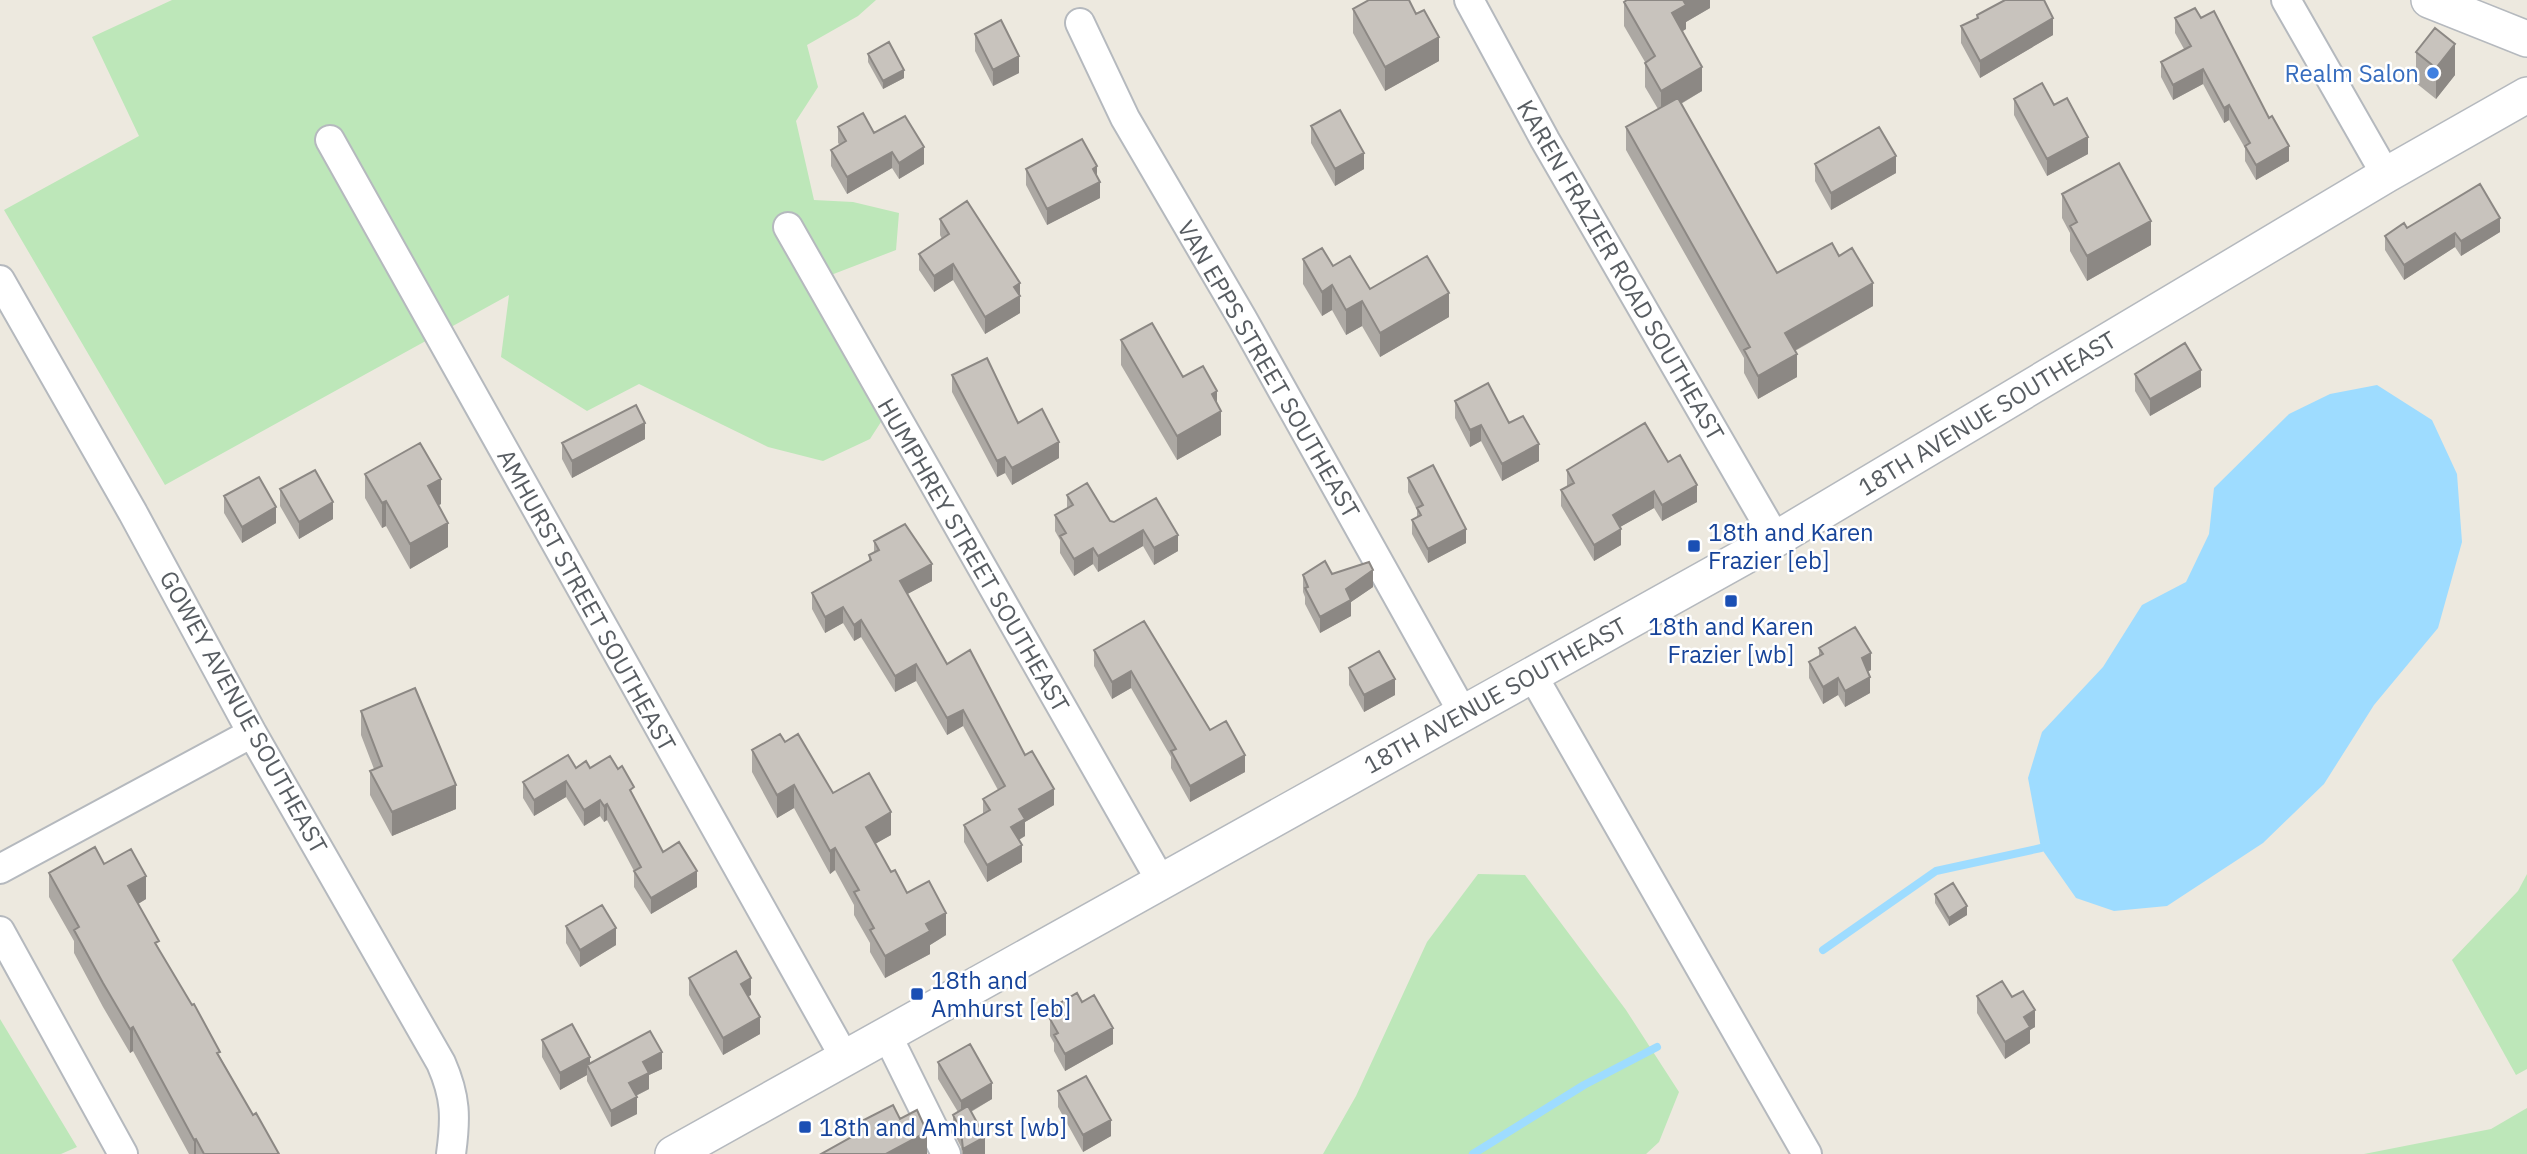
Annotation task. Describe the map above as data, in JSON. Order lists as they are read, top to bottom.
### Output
{
  "streets": {
    "street": [
      "KAREN FRAZIER ROAD SOUTHEAST",
      "VAN EPPS STREET SOUTHEAST",
      "18TH AVENUE SOUTHEAST",
      "HUMPHREY STREET SOUTHEAST",
      "AMHURST STREET SOUTHEAST",
      "GOWEY AVENUE SOUTHEAST"
    ]
  },
  "crossings": [
    ["KAREN FRAZIER ROAD SOUTHEAST", "18TH AVENUE SOUTHEAST"],
    ["VAN EPPS STREET SOUTHEAST", "18TH AVENUE SOUTHEAST"],
    ["18TH AVENUE SOUTHEAST", "HUMPHREY STREET SOUTHEAST"],
    ["18TH AVENUE SOUTHEAST", "AMHURST STREET SOUTHEAST"]
  ],
  "places": {
    "other": ["Realm Salon"],
    "transit": [
      "18th and Karen Frazier [eb]",
      "18th and Karen Frazier [wb]",
      "18th and Amhurst [eb]",
      "18th and Amhurst [wb]"
    ]
  }
}
